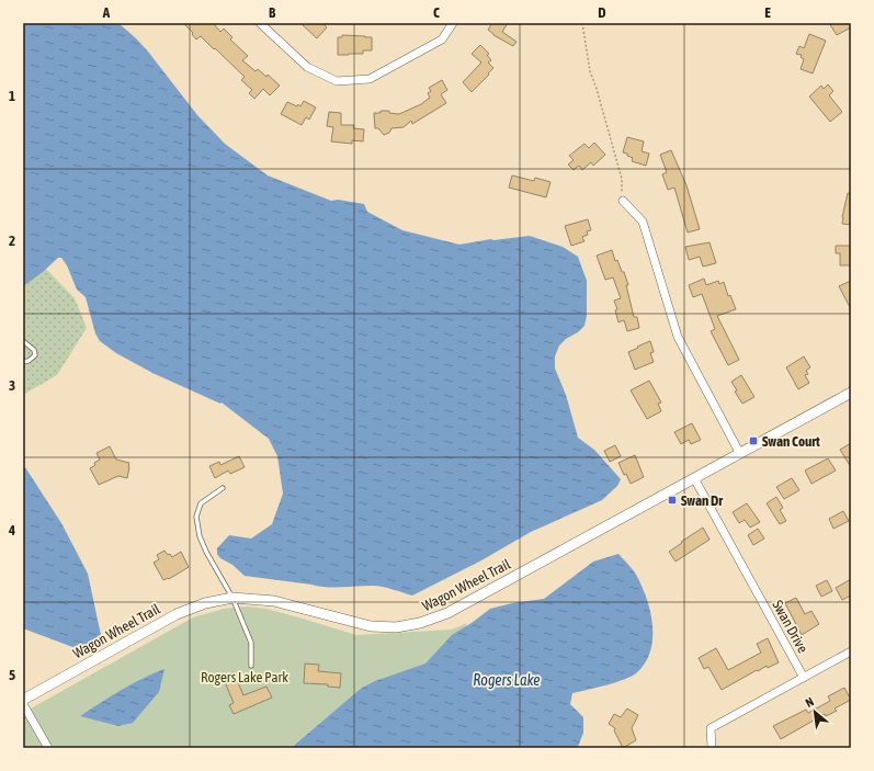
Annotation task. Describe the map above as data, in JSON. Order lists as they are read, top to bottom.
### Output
{
  "streets": {
    "street": ["Wagon Wheel Trail", "Swan Drive"]
  },
  "crossings": [
    ["Wagon Wheel Trail", "Swan Drive"]
  ],
  "water": ["Rogers Lake"],
  "parks": ["Rogers Lake Park"],
  "places": {
    "transit": ["Swan Court", "Swan Dr"]
  },
  "north": "top left",
  "grid": {
    "columns": [
      "A",
      "B",
      "C",
      "D",
      "E"
    ],
    "rows": [
      "1",
      "2",
      "3",
      "4",
      "5"
    ]
  }
}
